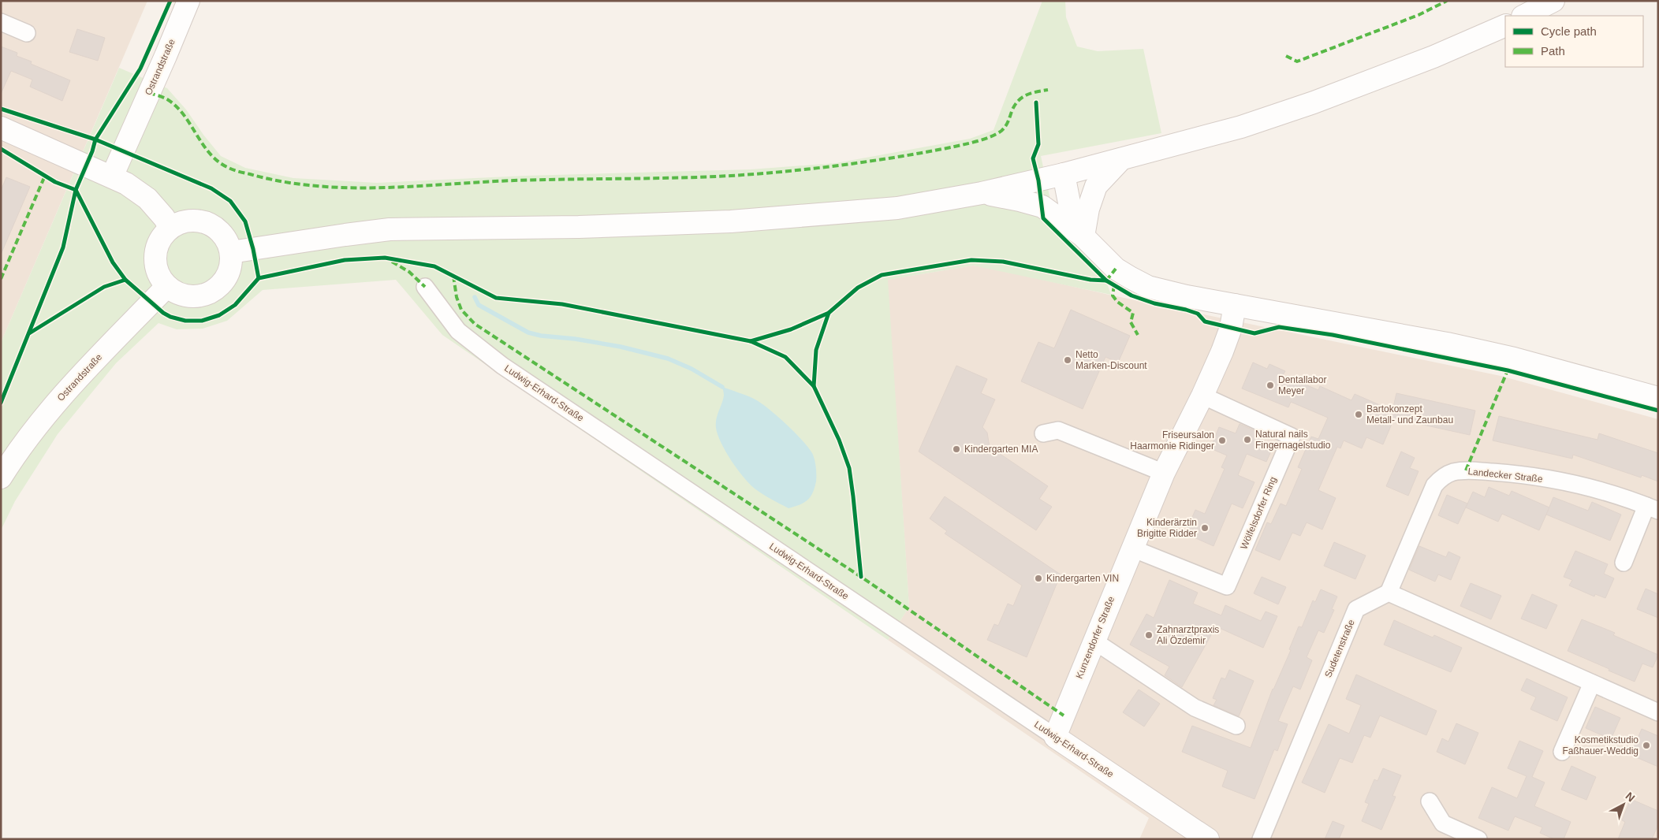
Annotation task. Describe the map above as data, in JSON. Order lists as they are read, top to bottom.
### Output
{
  "streets": {
    "main road": ["Ostrandstraße", "Ludwig-Erhard-Straße", "Kunzendorfer Straße"],
    "street": ["Landecker Straße", "Wölfelsdorfer Ring", "Sudetenstraße"]
  },
  "crossings": [
    ["Ludwig-Erhard-Straße", "Kunzendorfer Straße"],
    ["Landecker Straße", "Sudetenstraße"],
    ["Wölfelsdorfer Ring", "Kunzendorfer Straße"]
  ],
  "places": [
    "Netto Marken-Discount",
    "Dentallabor Meyer",
    "Bartokonzept Metall- und Zaunbau",
    "Natural nails Fingernagelstudio",
    "Friseursalon Haarmonie Ridinger",
    "Kindergarten MIA",
    "Kinderärztin Brigitte Ridder",
    "Kindergarten VIN",
    "Zahnarztpraxis Ali Özdemir",
    "Kosmetikstudio Faßhauer-Weddig"
  ],
  "legend": ["Cycle path", "Path"],
  "north": "top right"
}
